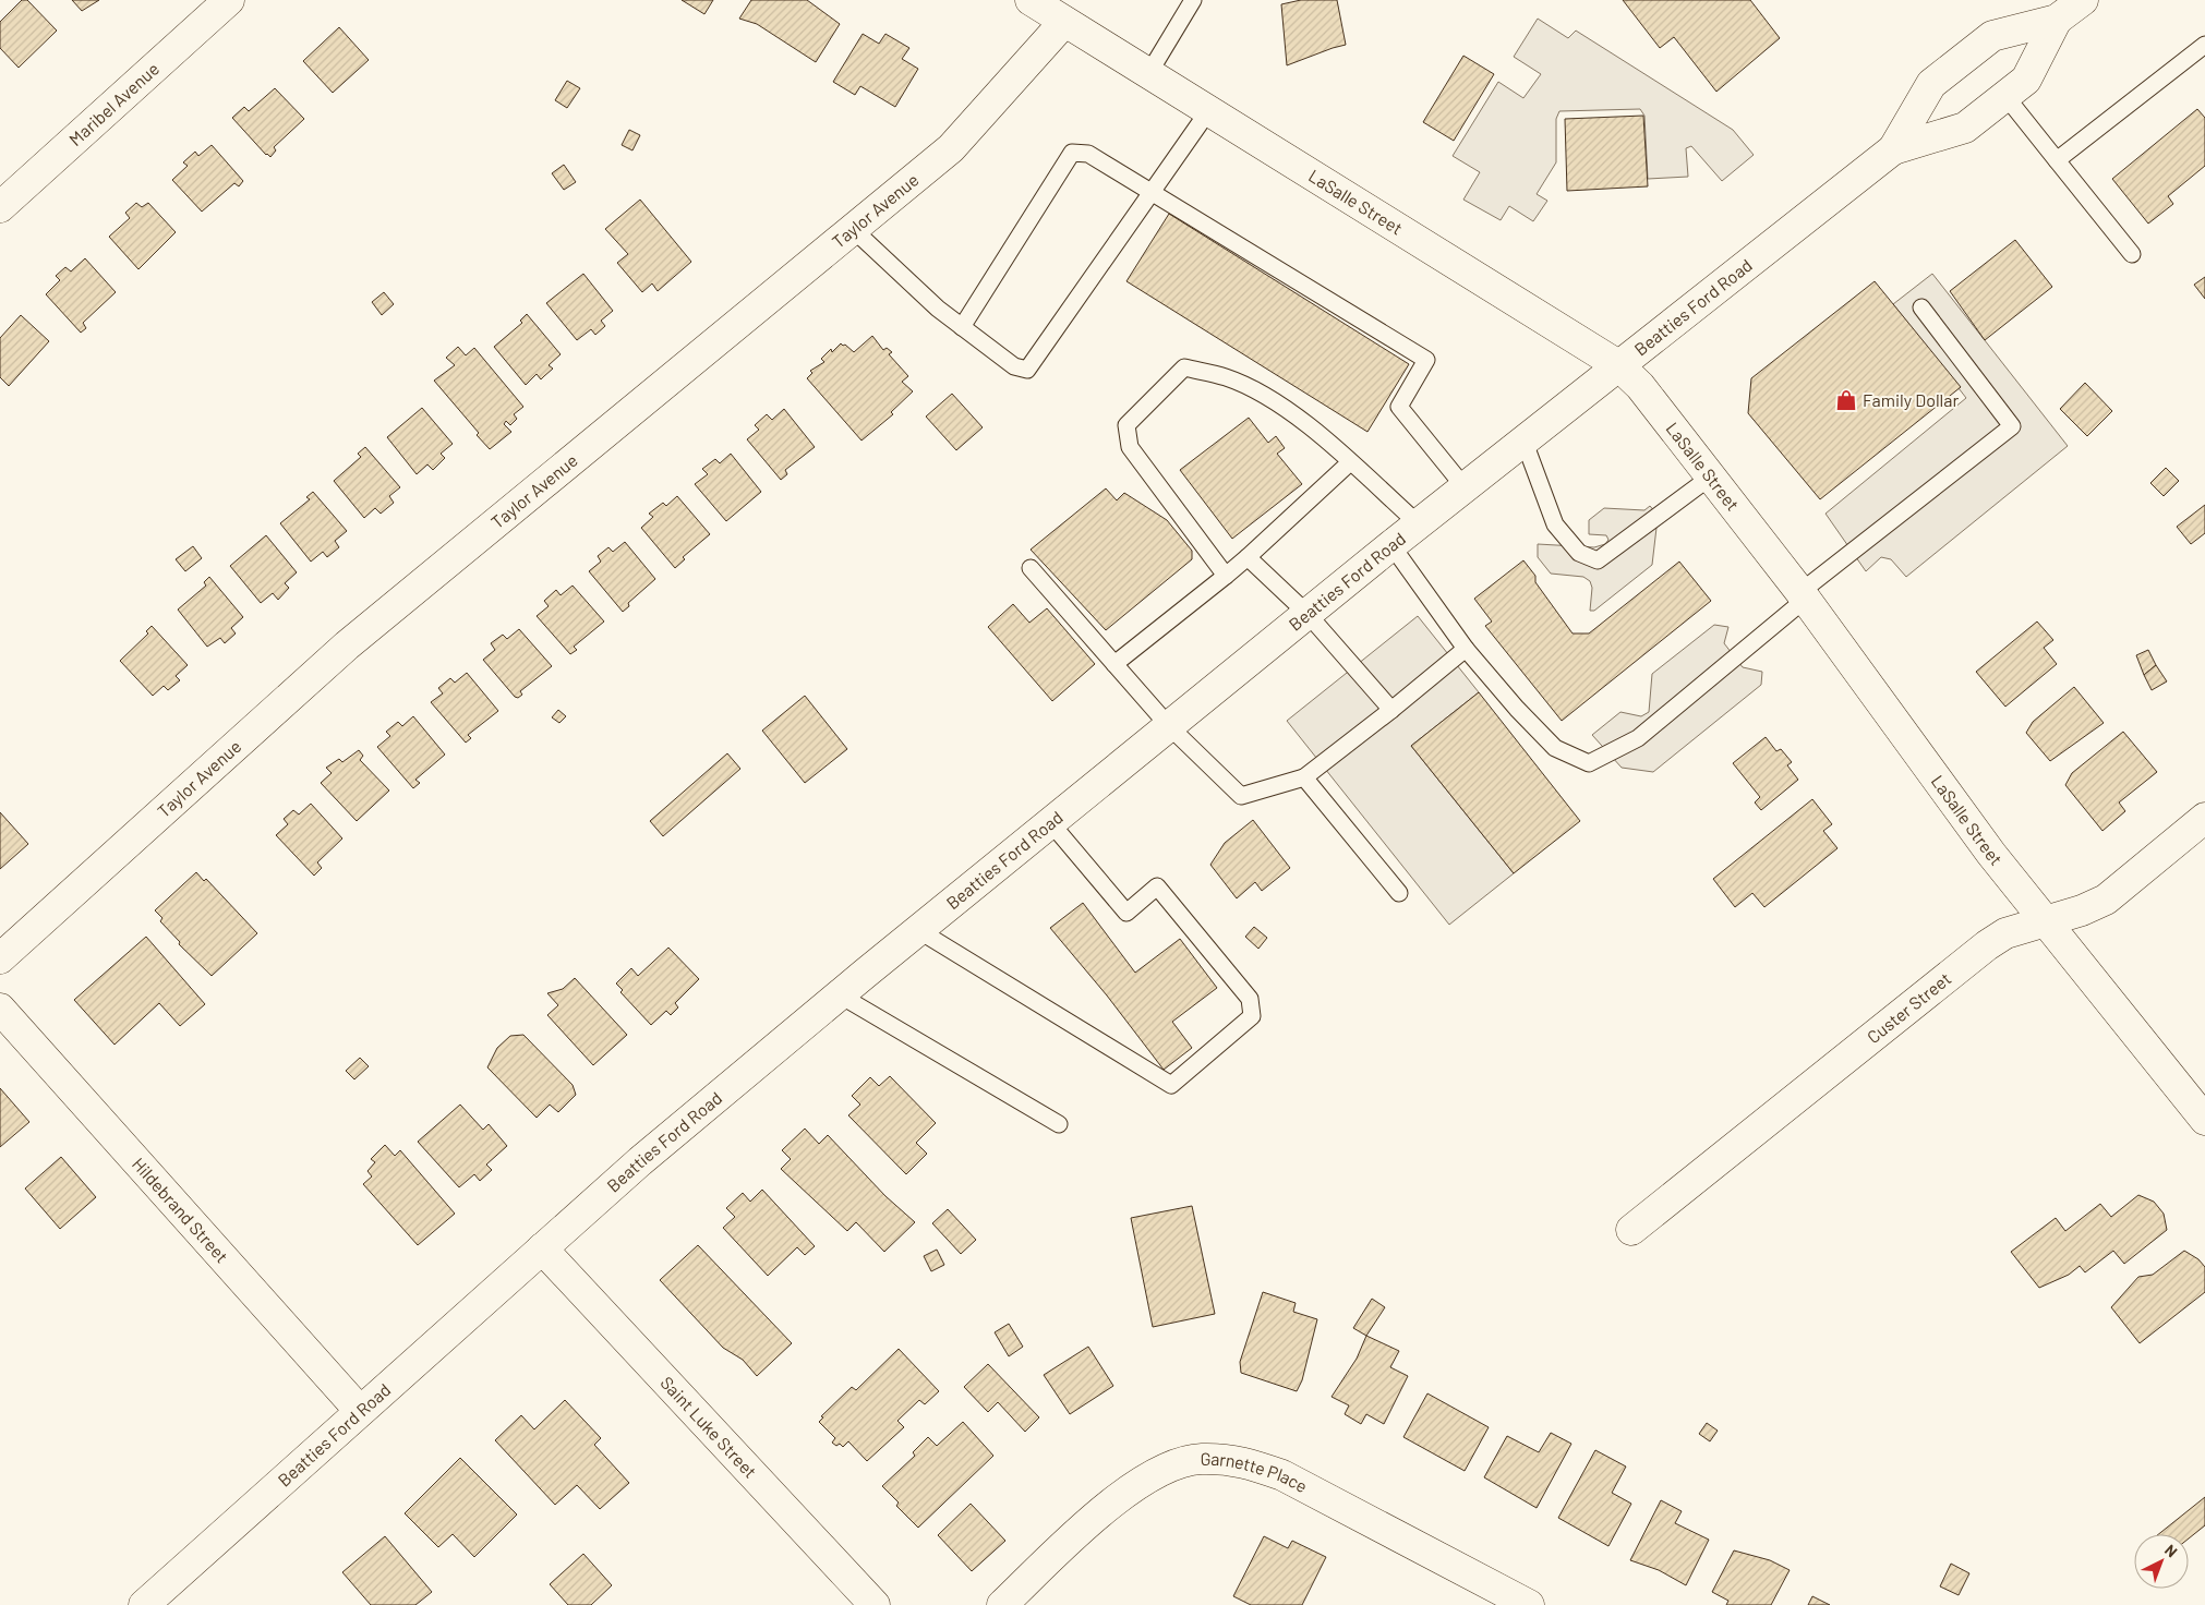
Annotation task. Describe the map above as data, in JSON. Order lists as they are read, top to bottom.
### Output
{
  "streets": {
    "street": [
      "Maribel Avenue",
      "LaSalle Street",
      "Taylor Avenue",
      "Beatties Ford Road",
      "Custer Street",
      "Hildebrand Street",
      "Saint Luke Street",
      "Garnette Place"
    ]
  },
  "crossings": [
    ["LaSalle Street", "Taylor Avenue"],
    ["LaSalle Street", "Beatties Ford Road"],
    ["LaSalle Street", "Custer Street"],
    ["Beatties Ford Road", "Hildebrand Street"],
    ["Beatties Ford Road", "Saint Luke Street"]
  ],
  "places": {
    "shop": ["Family Dollar"]
  },
  "north": "top right"
}
